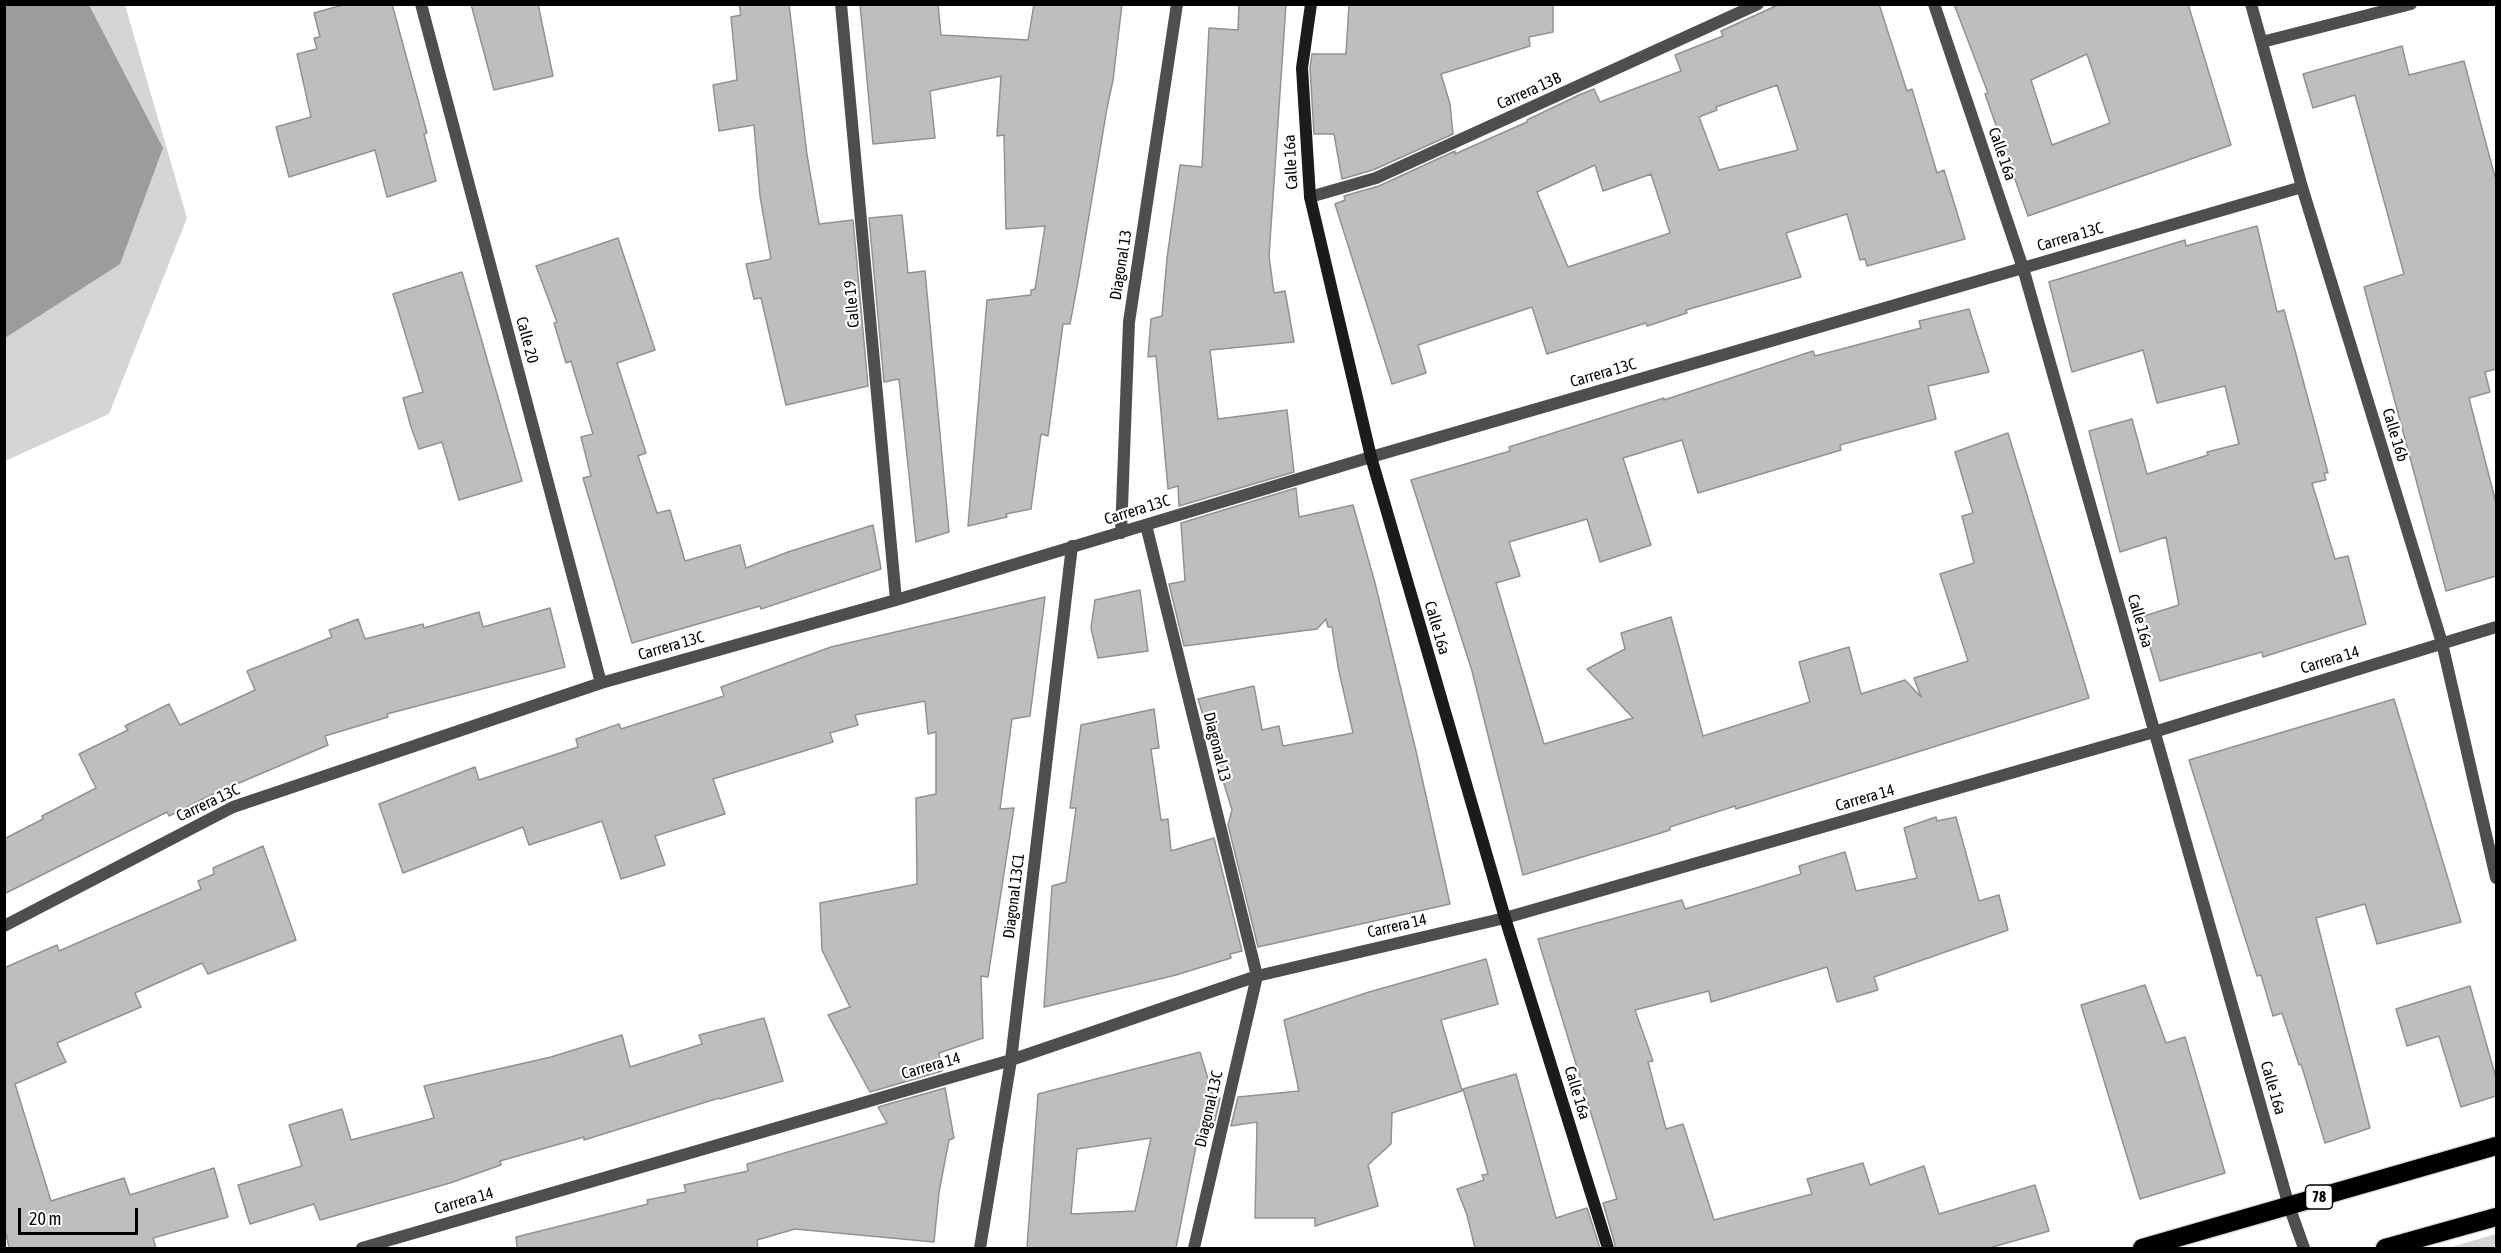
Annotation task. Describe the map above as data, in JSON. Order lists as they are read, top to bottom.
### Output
{
  "streets": {
    "highway": ["78"],
    "main road": ["Calle 16a"],
    "street": [
      "Carrera 13B",
      "Carrera 13C",
      "Diagonal 13",
      "Calle 19",
      "Calle 20",
      "Calle 16b",
      "Carrera 14",
      "Diagonal 13C1",
      "Diagonal 13C"
    ]
  },
  "crossings": [
    ["Carrera 13B", "Calle 16a"],
    ["Calle 16a", "Carrera 13C"],
    ["Calle 16a", "Carrera 14"],
    ["Calle 16a", "78"],
    ["Carrera 13C", "Diagonal 13"],
    ["Carrera 13C", "Calle 19"],
    ["Carrera 13C", "Calle 20"],
    ["Carrera 13C", "Calle 16b"],
    ["Carrera 13C", "Diagonal 13C1"],
    ["Diagonal 13", "Carrera 14"],
    ["Diagonal 13", "Diagonal 13C"],
    ["Calle 16b", "Carrera 14"],
    ["Carrera 14", "Diagonal 13C1"],
    ["Carrera 14", "Diagonal 13C"]
  ],
  "scale_bar": "20 m"
}
